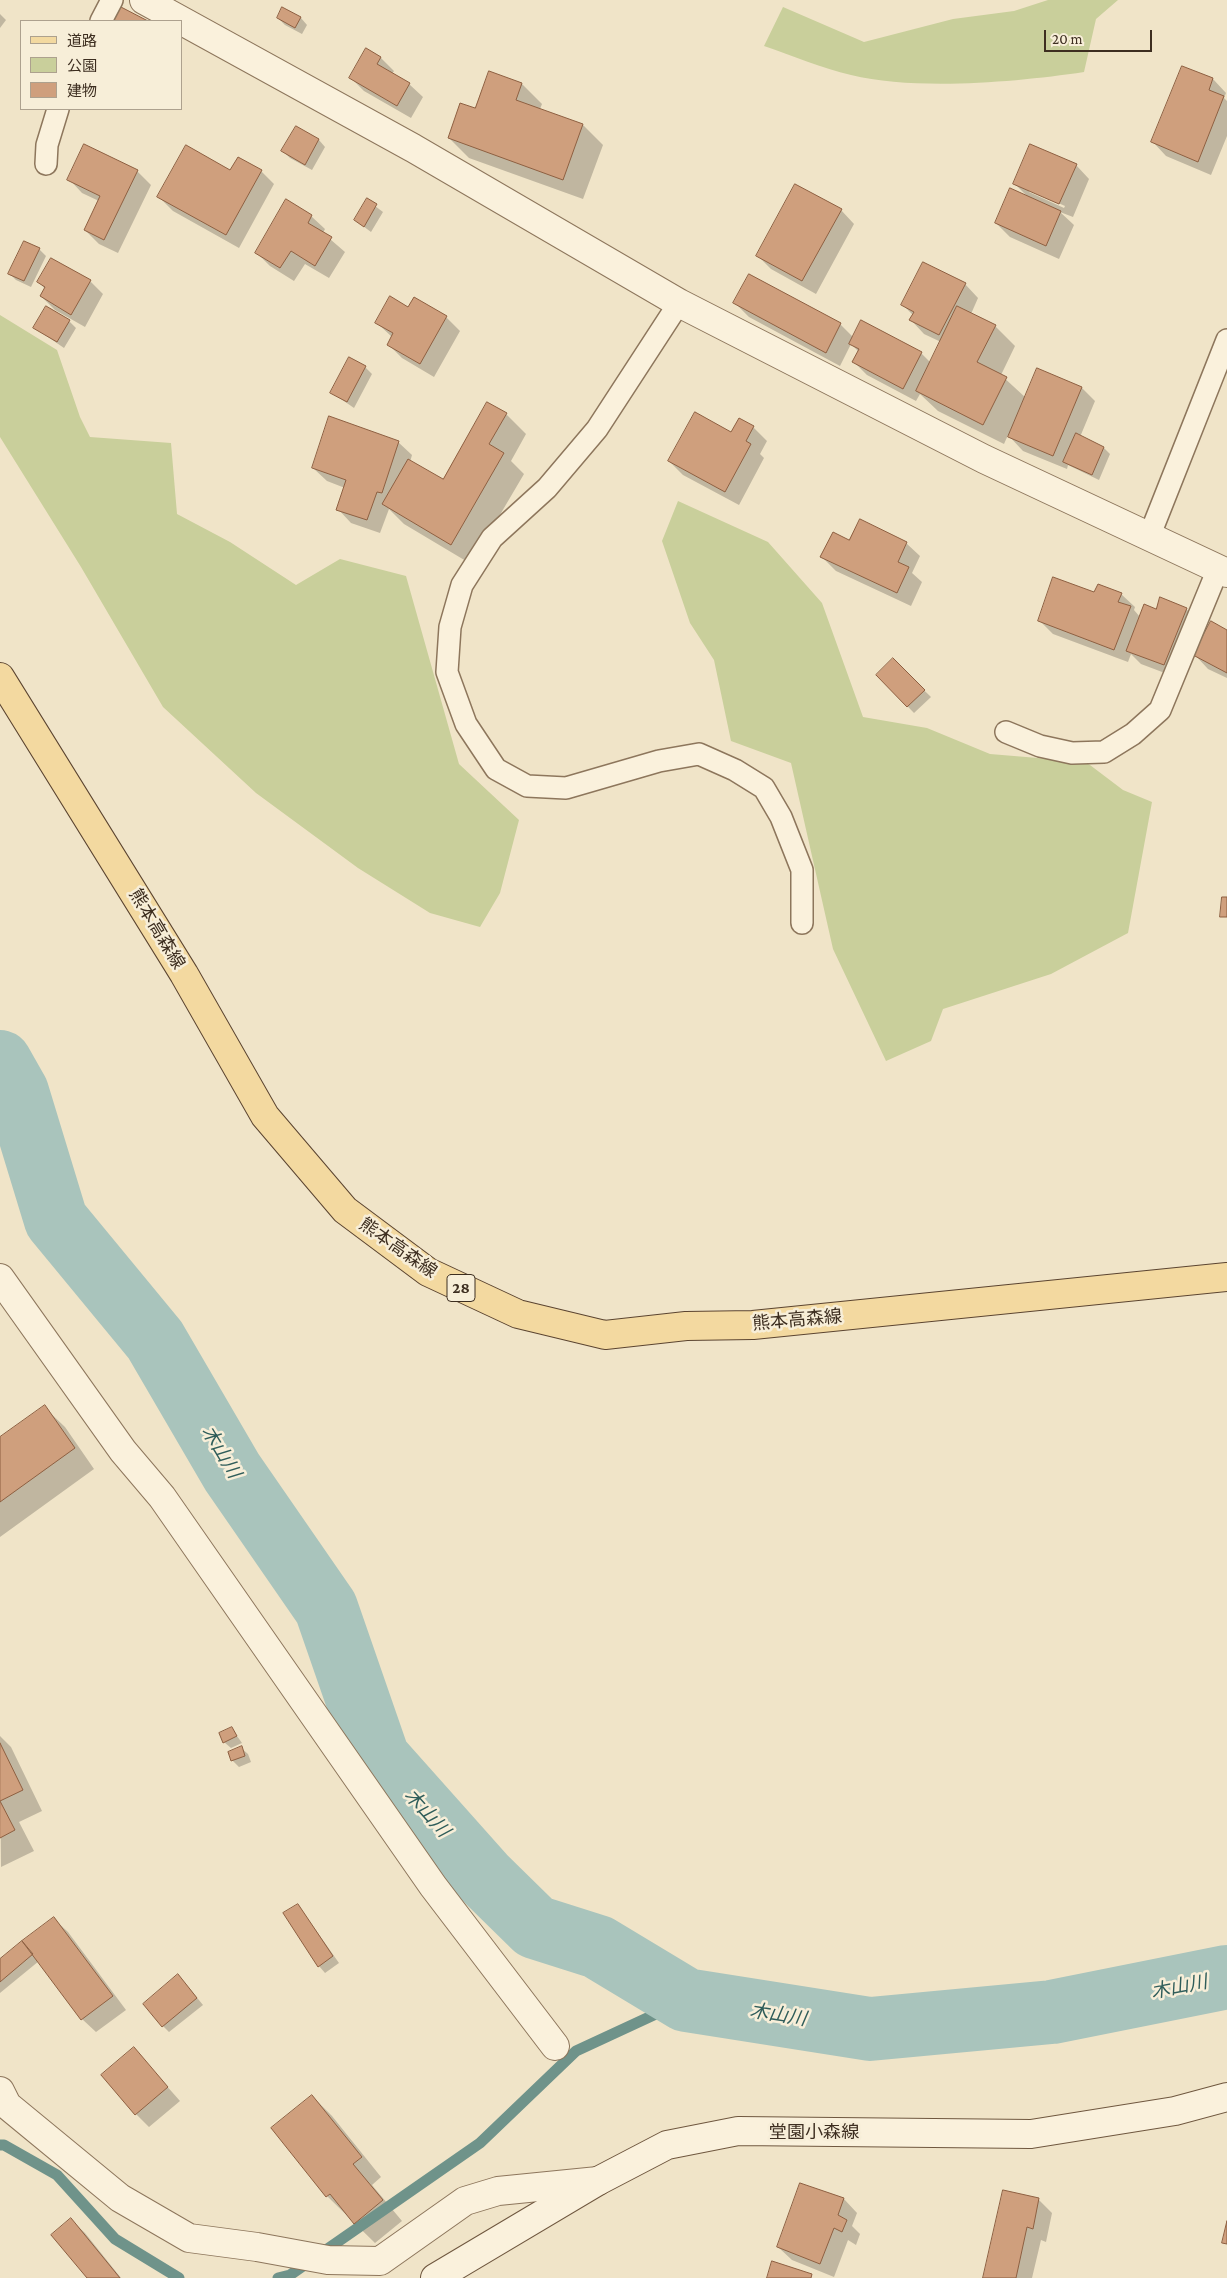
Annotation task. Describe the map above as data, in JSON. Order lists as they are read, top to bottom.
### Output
{
  "streets": {
    "main road": ["熊本高森線", "28"],
    "street": ["堂園小森線"]
  },
  "water": ["木山川"],
  "legend": ["道路", "公園", "建物"],
  "scale_bar": "20 m"
}
